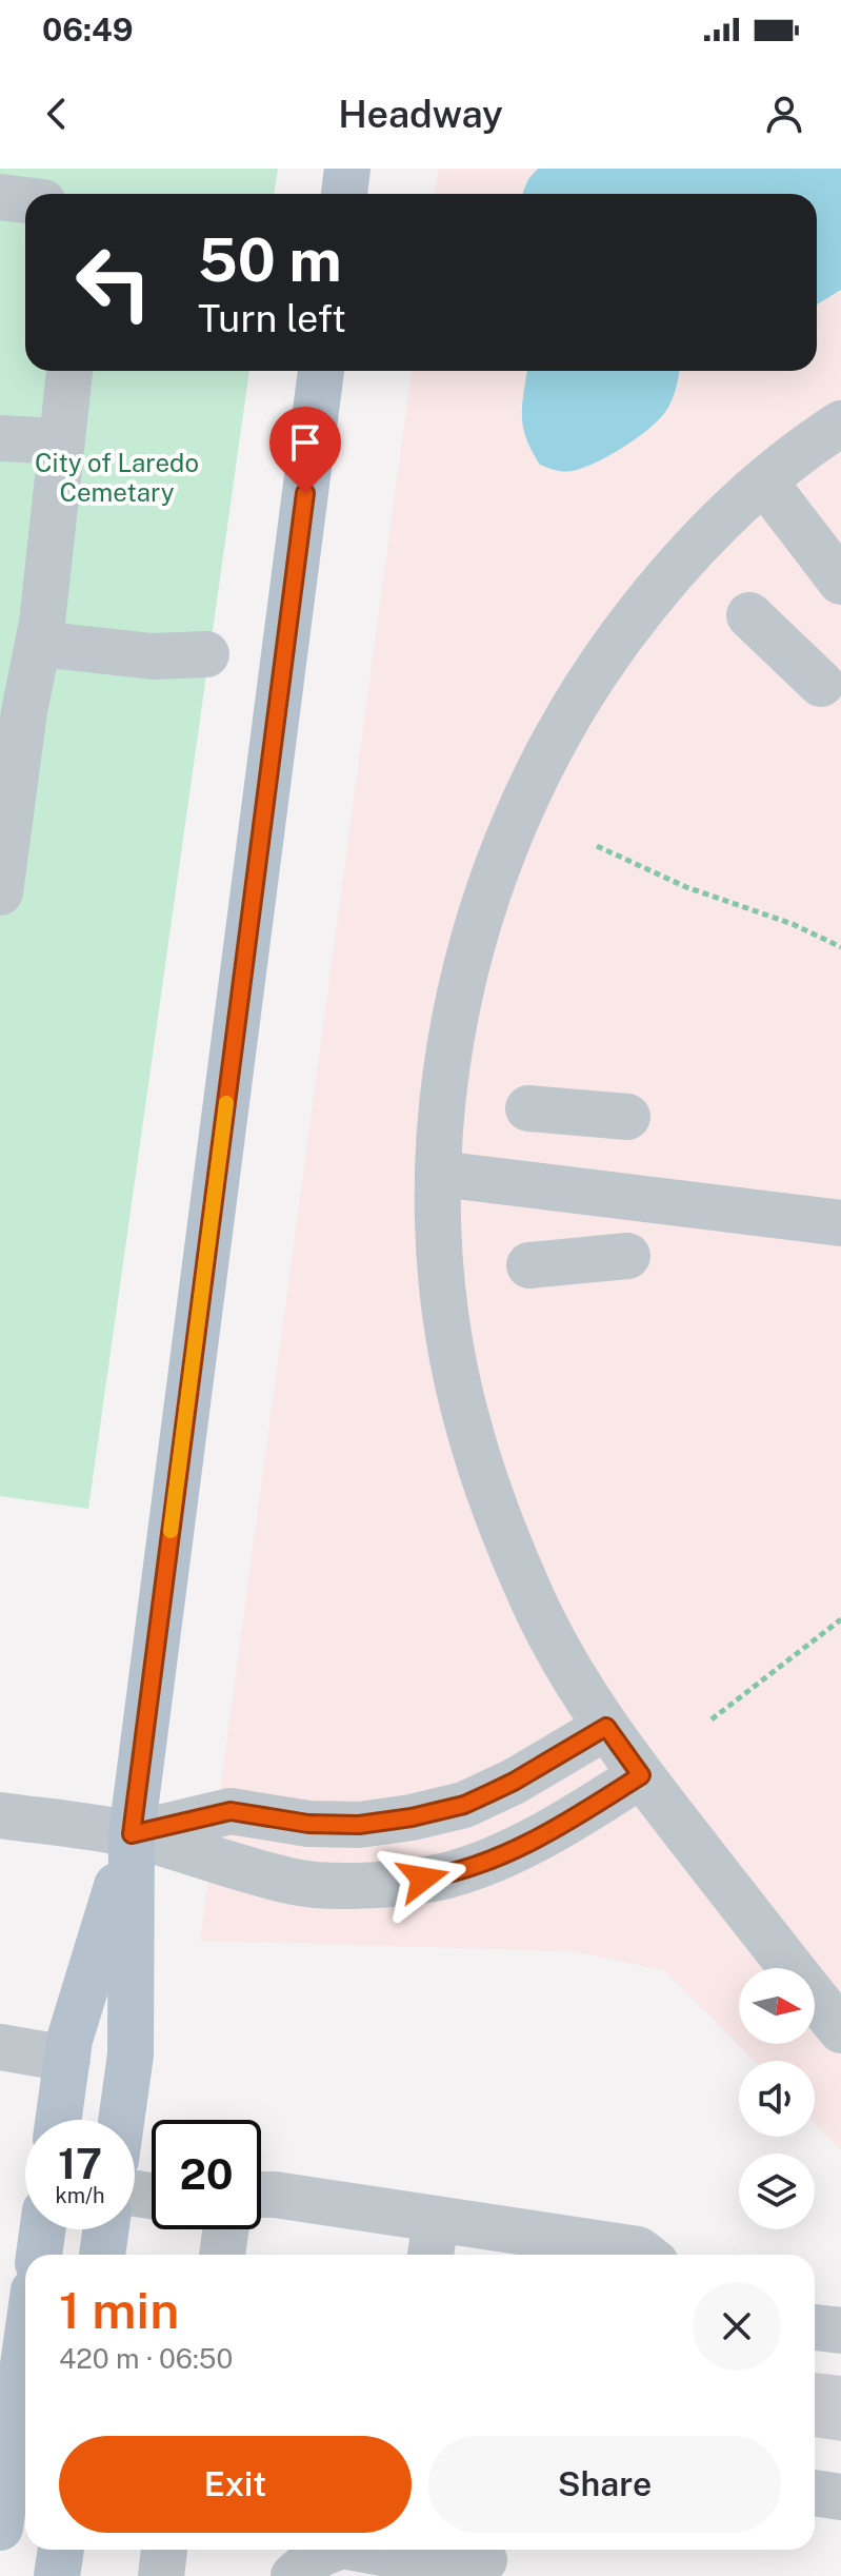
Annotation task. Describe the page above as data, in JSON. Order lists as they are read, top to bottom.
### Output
{
  "parks": ["City of Laredo Cemetary"],
  "north": "right",
  "page": {
    "status": "06:49",
    "header": "Headway",
    "turn": ["50 m", "Turn left"],
    "speed": "17 km/h",
    "limit": "20",
    "heading": ["1 min", "420 m · 06:50"],
    "buttons": ["Exit", "Share"]
  }
}
